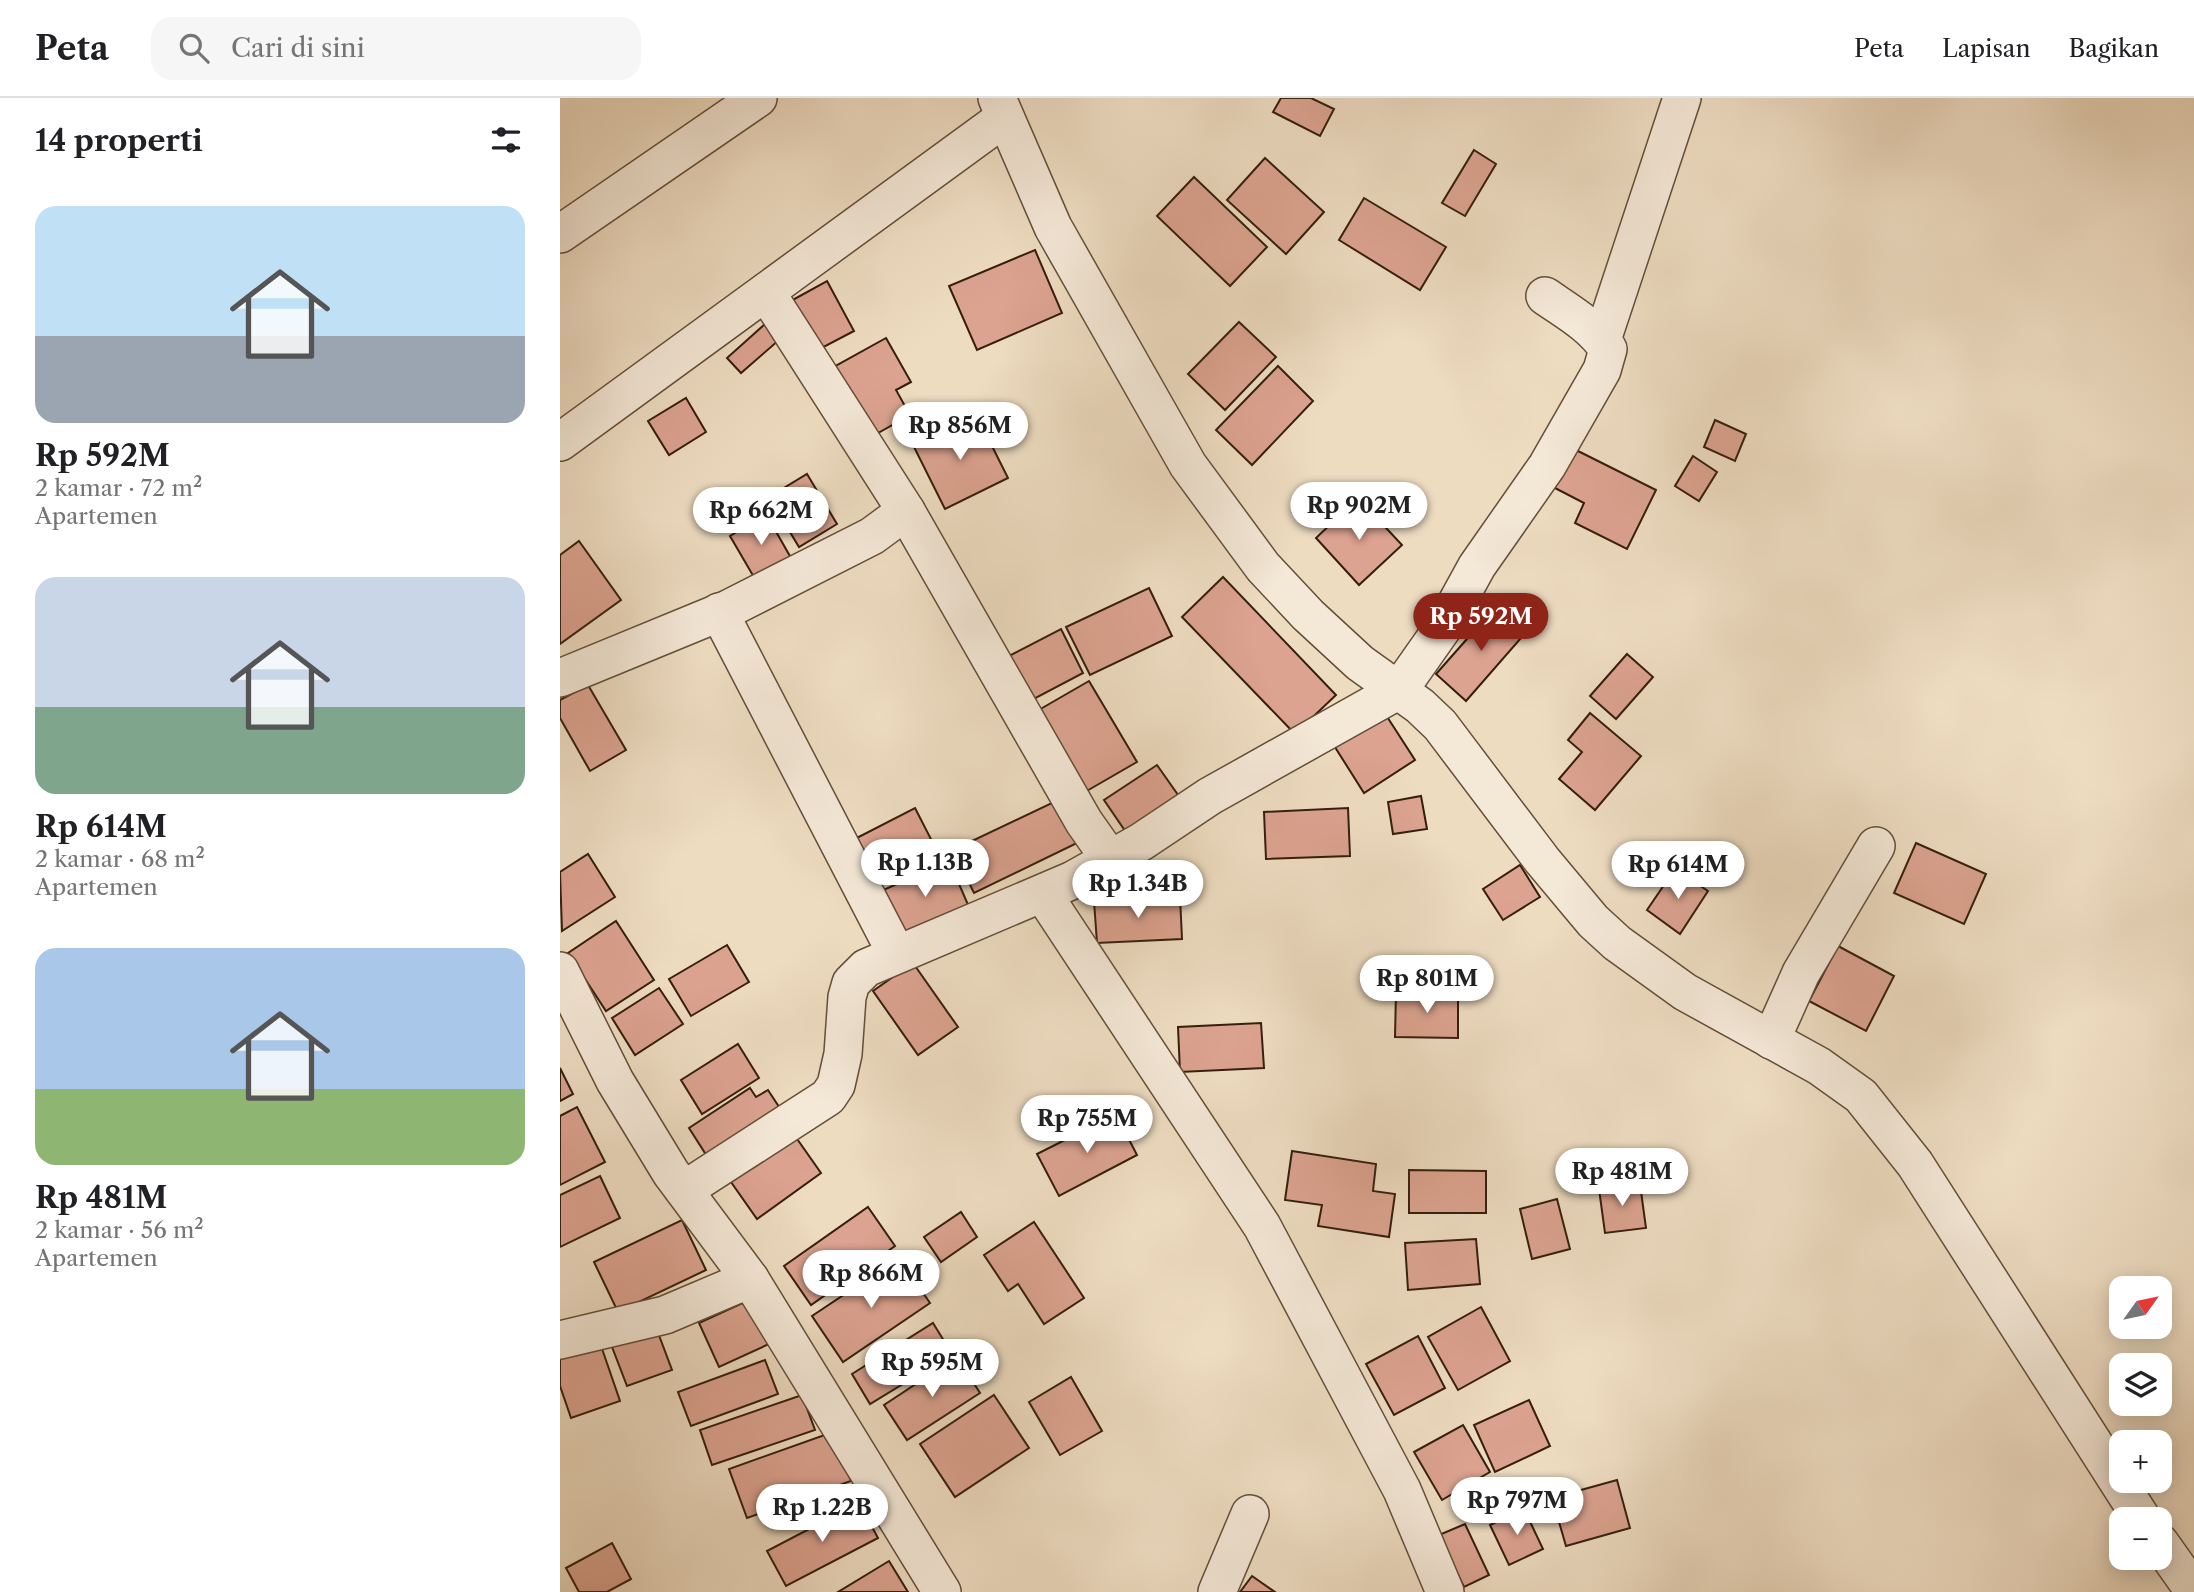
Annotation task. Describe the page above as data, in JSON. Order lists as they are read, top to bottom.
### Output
{
  "north": "top right",
  "page": {
    "header": "Peta",
    "search": "Cari di sini",
    "nav": ["Peta", "Lapisan", "Bagikan"],
    "heading": "14 properti",
    "list": [
      {
        "name": "Rp 592M",
        "note": "2 kamar · 72 m² · Apartemen"
      },
      {
        "name": "Rp 614M",
        "note": "2 kamar · 68 m² · Apartemen"
      },
      {
        "name": "Rp 481M",
        "note": "2 kamar · 56 m² · Apartemen"
      }
    ],
    "price": [
      "Rp 856M",
      "Rp 902M",
      "Rp 662M",
      "Rp 592M",
      "Rp 1.13B",
      "Rp 614M",
      "Rp 1.34B",
      "Rp 801M",
      "Rp 755M",
      "Rp 481M",
      "Rp 866M",
      "Rp 595M",
      "Rp 797M",
      "Rp 1.22B"
    ],
    "map_buttons": ["+", "−"]
  }
}
